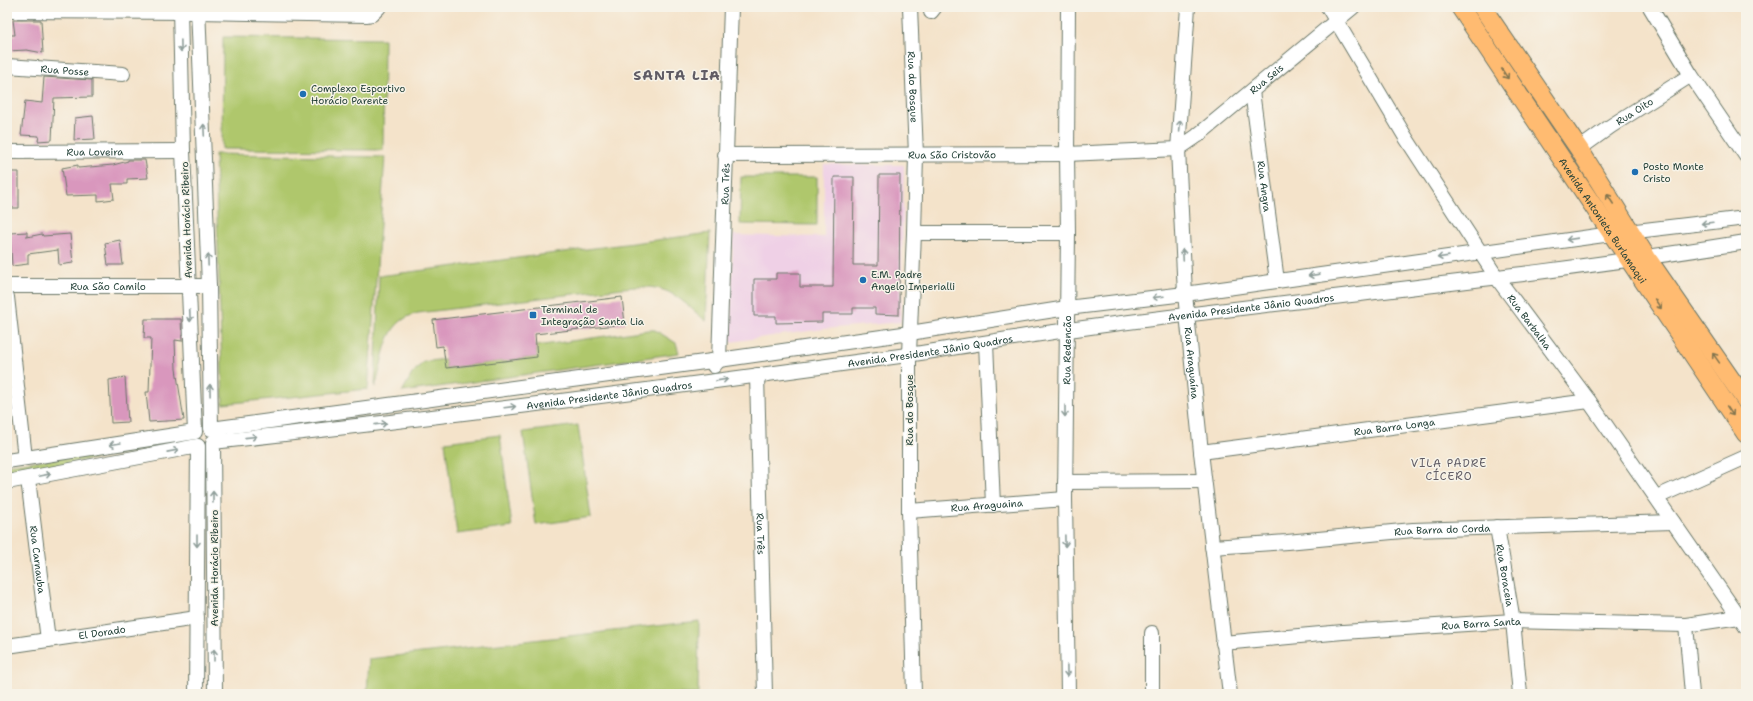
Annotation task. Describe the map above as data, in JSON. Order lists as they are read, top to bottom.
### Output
{
  "streets": {
    "main road": ["Avenida Antonieta Burlamaqui"],
    "street": [
      "Rua Posse",
      "Rua Seis",
      "Rua do Bosque",
      "Rua Oito",
      "Rua Loveira",
      "Rua São Cristovão",
      "Rua Três",
      "Rua Angra",
      "Avenida Horácio Ribeiro",
      "Rua São Camilo",
      "Avenida Presidente Jânio Quadros",
      "Rua Barbalha",
      "Rua Redencão",
      "Rua Araguaína",
      "Rua Barra Longa",
      "Rua Araguaina",
      "Rua Barra do Corda",
      "Rua Carnauba",
      "Rua Boraceia",
      "Rua Barra Santa",
      "El Dorado"
    ]
  },
  "crossings": [
    ["Rua Seis", "Rua São Cristovão"],
    ["Rua Seis", "Rua Angra"],
    ["Rua Seis", "Rua Barbalha"],
    ["Rua Seis", "Rua Araguaína"],
    ["Rua do Bosque", "Rua São Cristovão"],
    ["Rua do Bosque", "Avenida Presidente Jânio Quadros"],
    ["Rua do Bosque", "Rua Araguaina"],
    ["Rua Oito", "Avenida Antonieta Burlamaqui"],
    ["Rua Loveira", "Avenida Horácio Ribeiro"],
    ["Rua São Cristovão", "Rua Três"],
    ["Rua São Cristovão", "Rua Redencão"],
    ["Rua São Cristovão", "Rua Araguaína"],
    ["Rua Três", "Avenida Presidente Jânio Quadros"],
    ["Rua Angra", "Avenida Presidente Jânio Quadros"],
    ["Avenida Horácio Ribeiro", "Rua São Camilo"],
    ["Avenida Horácio Ribeiro", "Avenida Presidente Jânio Quadros"],
    ["Avenida Horácio Ribeiro", "El Dorado"],
    ["Avenida Antonieta Burlamaqui", "Avenida Presidente Jânio Quadros"],
    ["Avenida Presidente Jânio Quadros", "Rua Barbalha"],
    ["Avenida Presidente Jânio Quadros", "Rua Redencão"],
    ["Avenida Presidente Jânio Quadros", "Rua Araguaína"],
    ["Rua Barbalha", "Rua Barra Longa"],
    ["Rua Barbalha", "Rua Barra do Corda"],
    ["Rua Barbalha", "Rua Barra Santa"],
    ["Rua Redencão", "Rua Araguaina"],
    ["Rua Araguaína", "Rua Barra Longa"],
    ["Rua Araguaína", "Rua Barra do Corda"],
    ["Rua Araguaína", "Rua Barra Santa"],
    ["Rua Barra do Corda", "Rua Boraceia"],
    ["Rua Carnauba", "El Dorado"],
    ["Rua Boraceia", "Rua Barra Santa"]
  ],
  "one_way": ["Rua Araguaína"],
  "districts": ["SANTA LIA", "VILA PADRE CÍCERO"],
  "places": {
    "other": ["Complexo Esportivo Horácio Parente", "Posto Monte Cristo", "E.M. Padre Angelo Imperialli"],
    "transit": ["Terminal de Integração Santa Lia"]
  }
}
